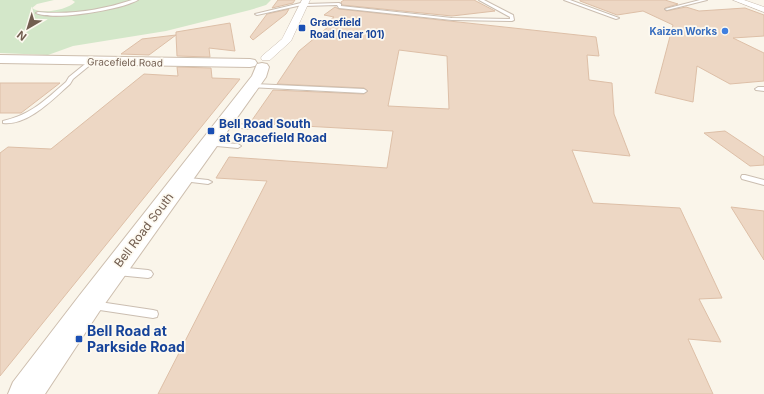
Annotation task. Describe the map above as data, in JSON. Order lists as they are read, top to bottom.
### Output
{
  "streets": {
    "main road": ["Gracefield Road", "Bell Road South"]
  },
  "crossings": [
    ["Gracefield Road", "Bell Road South"]
  ],
  "places": {
    "transit": ["Gracefield Road (near 101)", "Bell Road South at Gracefield Road", "Bell Road at Parkside Road"],
    "other": ["Kaizen Works"]
  },
  "north": "bottom left"
}
